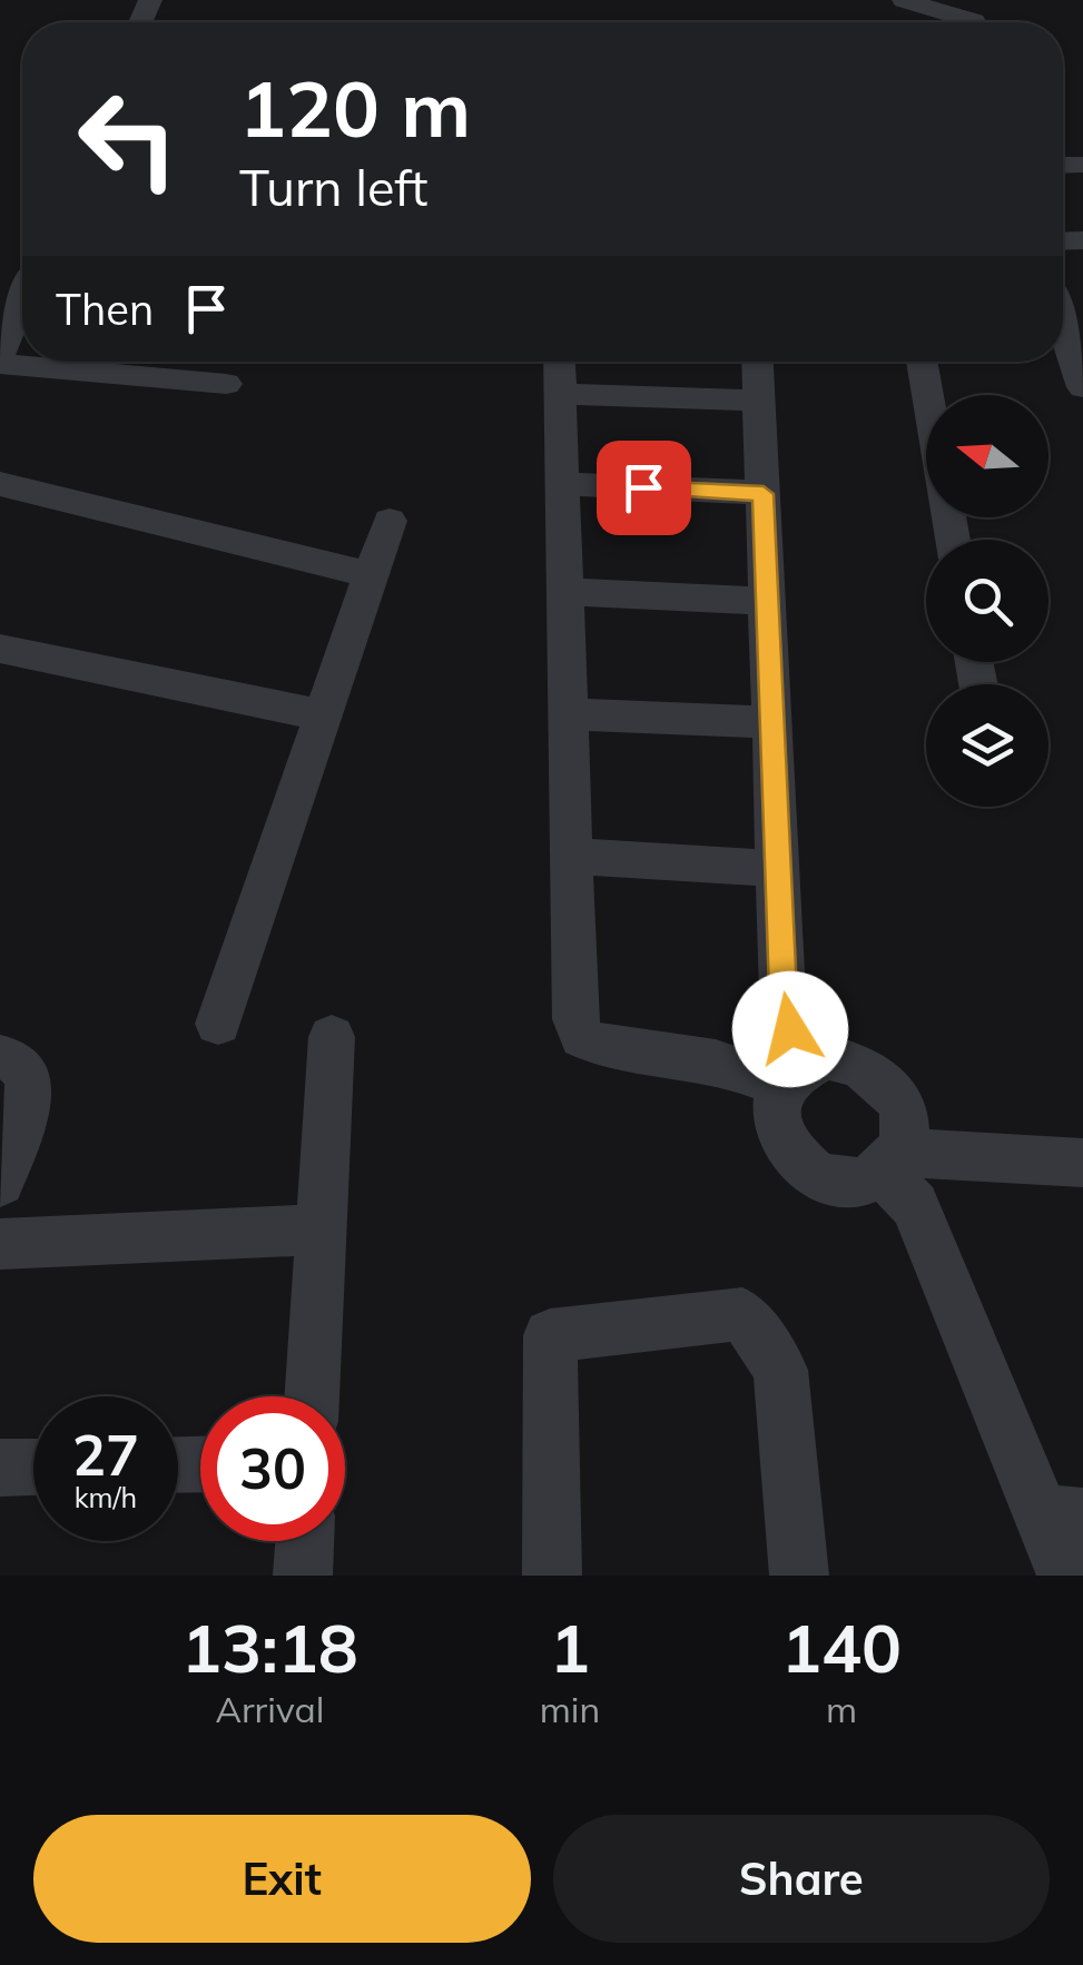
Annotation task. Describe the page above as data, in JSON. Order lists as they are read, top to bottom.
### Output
{
  "north": "left",
  "page": {
    "turn": ["120 m", "Turn left"],
    "then": "Then",
    "speed": "27 km/h",
    "limit": "30",
    "eta": [
      "13:18",
      "Arrival",
      "1",
      "min",
      "140",
      "m"
    ],
    "buttons": ["Exit", "Share"]
  }
}
